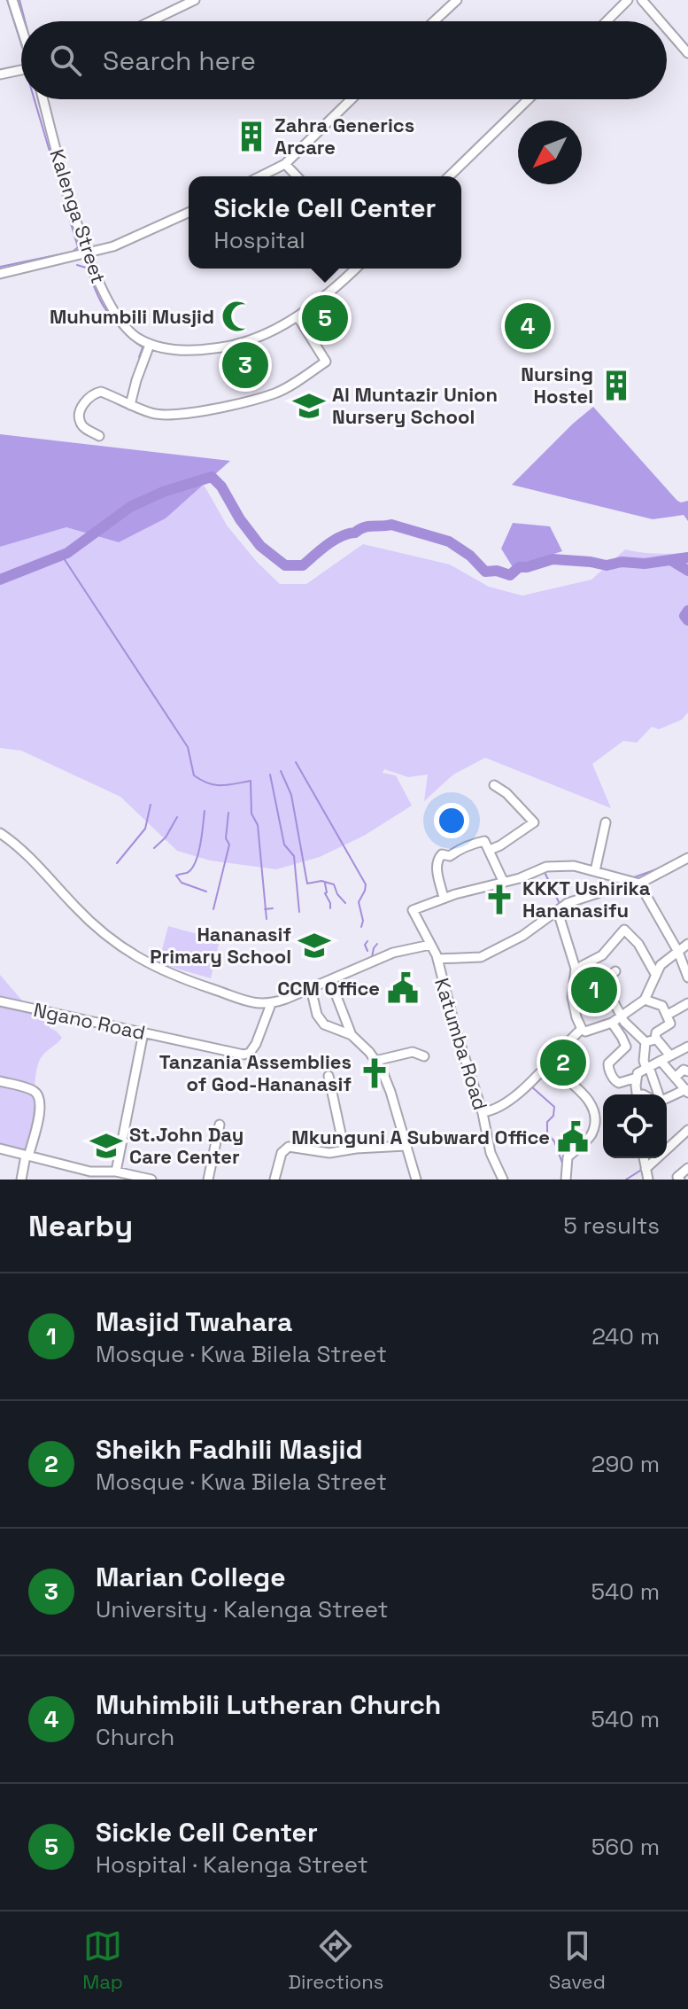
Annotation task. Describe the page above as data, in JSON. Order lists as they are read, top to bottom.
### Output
{
  "streets": {
    "street": ["Kalenga Street", "Ngano Road", "Katumba Road"]
  },
  "places": {
    "building": ["Zahra Generics Arcare", "Nursing Hostel"],
    "mosque": ["Muhumbili Musjid"],
    "school or university": ["Al Muntazir Union Nursery School", "Hananasif Primary School", "St.John Day Care Center"],
    "church": ["KKKT Ushirika Hananasifu", "Tanzania Assemblies of God-Hananasif"],
    "public building": ["CCM Office", "Mkunguni A Subward Office"]
  },
  "north": "bottom left",
  "page": {
    "search": "Search here",
    "popup": ["Sickle Cell Center", "Hospital"],
    "pins": [
      "5",
      "4",
      "3",
      "1",
      "2"
    ],
    "heading": ["Nearby", "5 results"],
    "list": [
      {
        "mark": "1",
        "name": "Masjid Twahara",
        "note": "Mosque · Kwa Bilela Street",
        "value": "240 m"
      },
      {
        "mark": "2",
        "name": "Sheikh Fadhili Masjid",
        "note": "Mosque · Kwa Bilela Street",
        "value": "290 m"
      },
      {
        "mark": "3",
        "name": "Marian College",
        "note": "University · Kalenga Street",
        "value": "540 m"
      },
      {
        "mark": "4",
        "name": "Muhimbili Lutheran Church",
        "note": "Church",
        "value": "540 m"
      },
      {
        "mark": "5",
        "name": "Sickle Cell Center",
        "note": "Hospital · Kalenga Street",
        "value": "560 m"
      }
    ],
    "nav": ["Map", "Directions", "Saved"]
  }
}
